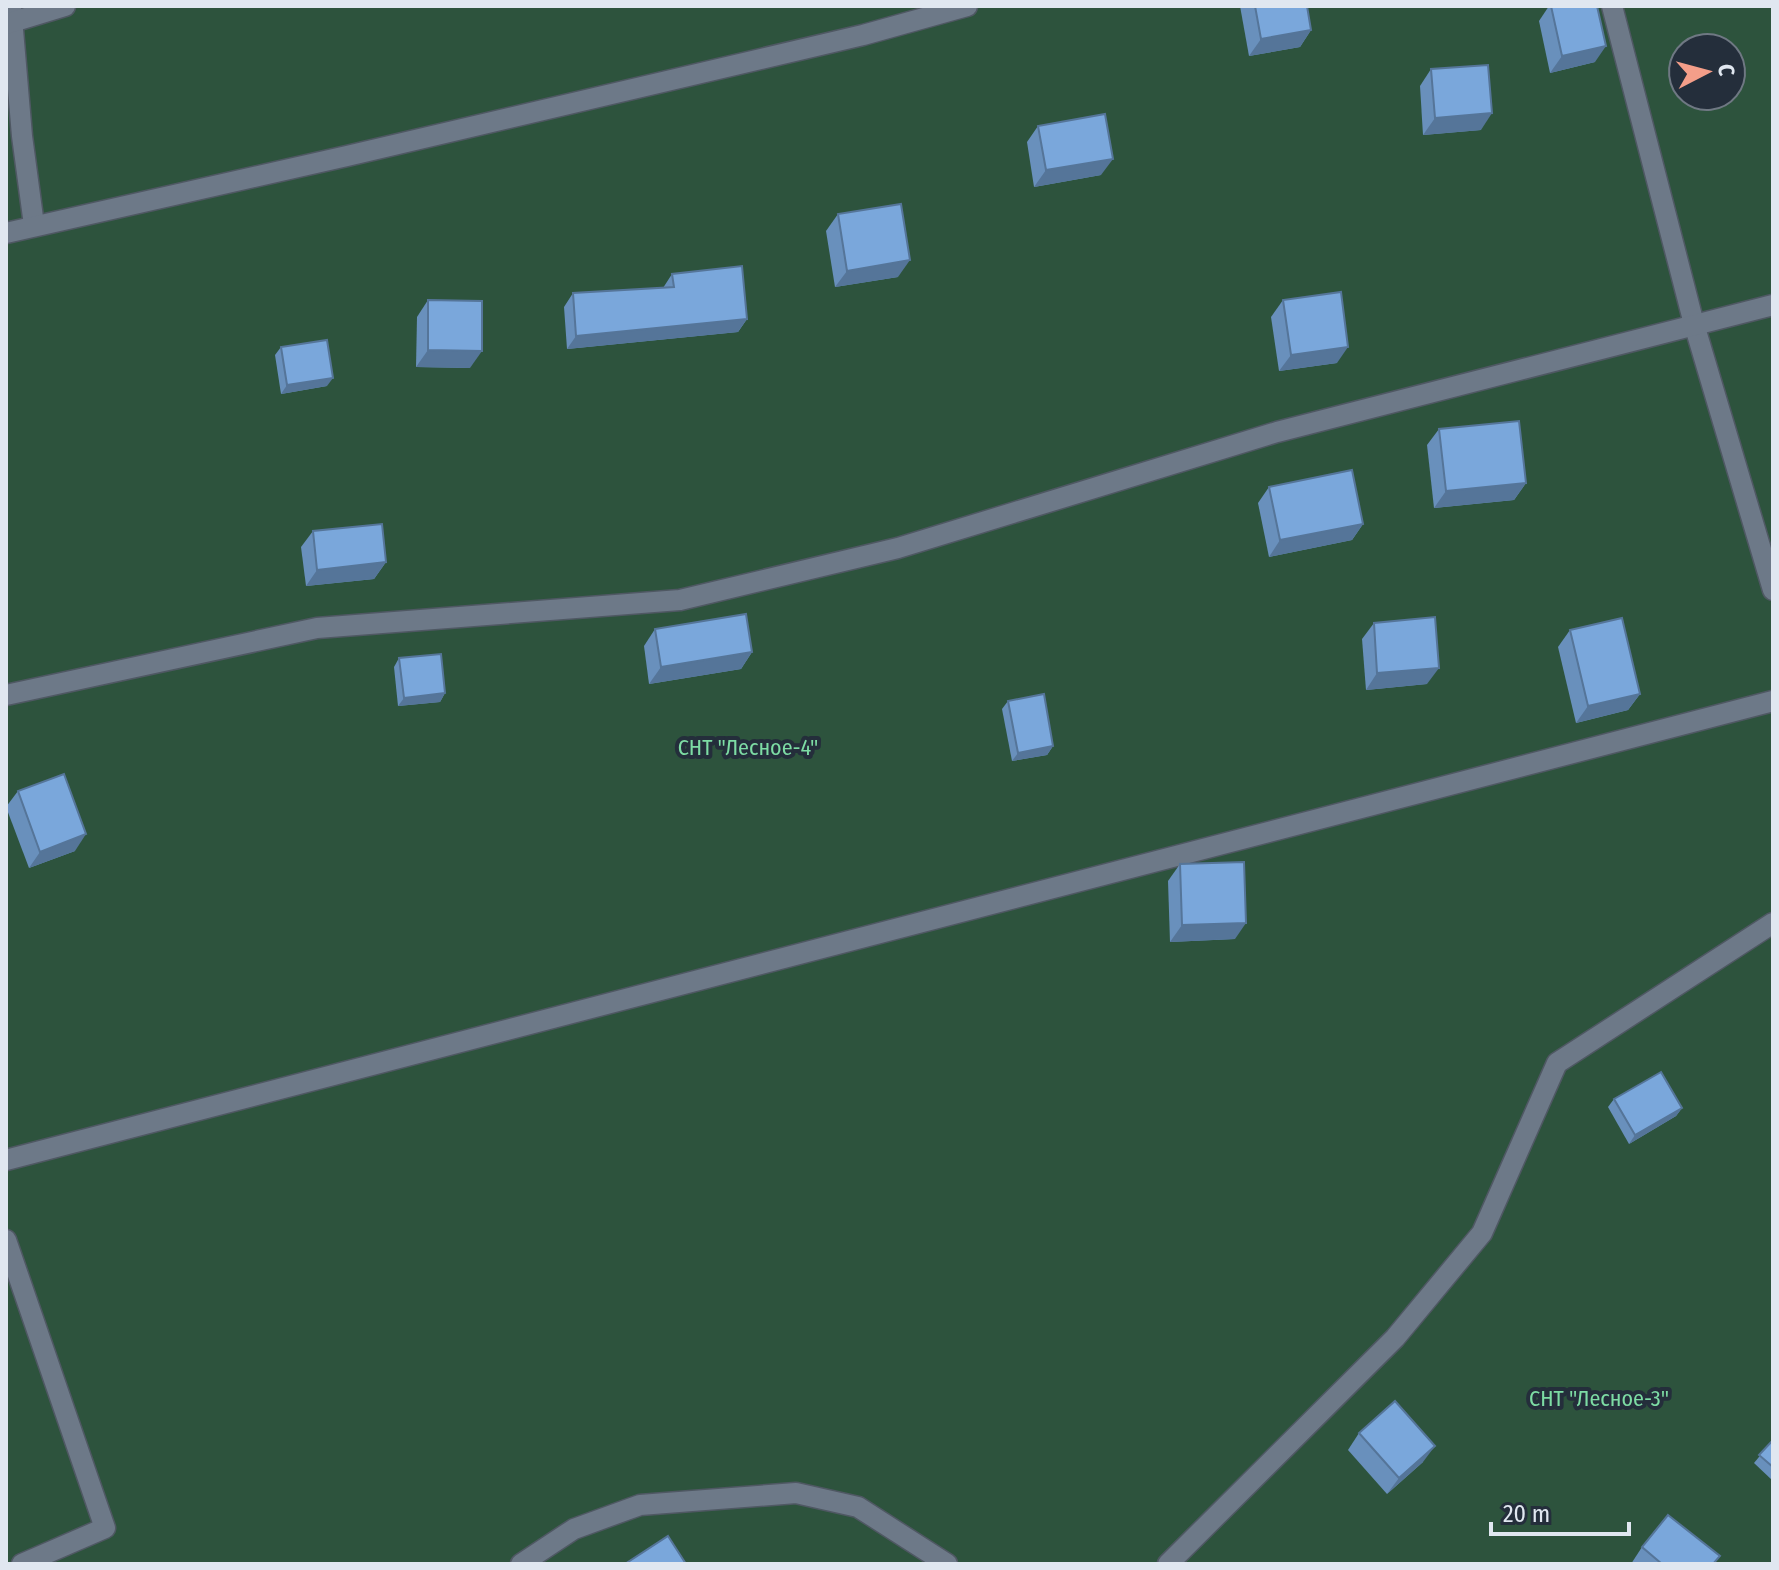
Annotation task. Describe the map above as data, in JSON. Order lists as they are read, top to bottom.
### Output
{
  "parks": ["СНТ \"Лесное-4\"", "СНТ \"Лесное-3\""],
  "scale_bar": "20 m",
  "north": "right"
}
